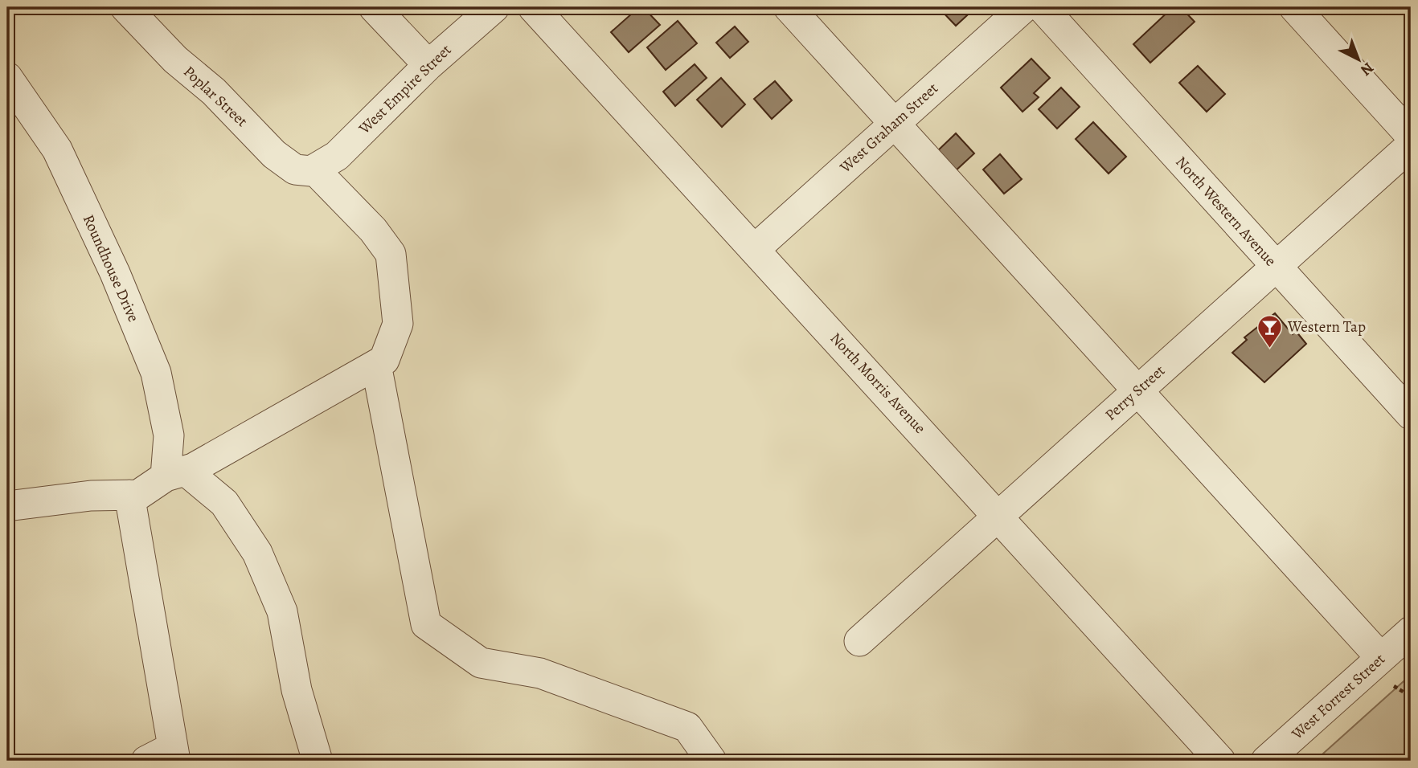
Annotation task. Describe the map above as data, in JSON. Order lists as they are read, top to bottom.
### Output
{
  "streets": {
    "street": [
      "West Empire Street",
      "Poplar Street",
      "West Graham Street",
      "North Western Avenue",
      "Roundhouse Drive",
      "North Morris Avenue",
      "Perry Street",
      "West Forrest Street"
    ]
  },
  "crossings": [
    ["West Empire Street", "Poplar Street"],
    ["West Graham Street", "North Morris Avenue"],
    ["North Western Avenue", "Perry Street"],
    ["North Morris Avenue", "Perry Street"]
  ],
  "places": {
    "bar": ["Western Tap"]
  },
  "north": "bottom right"
}
